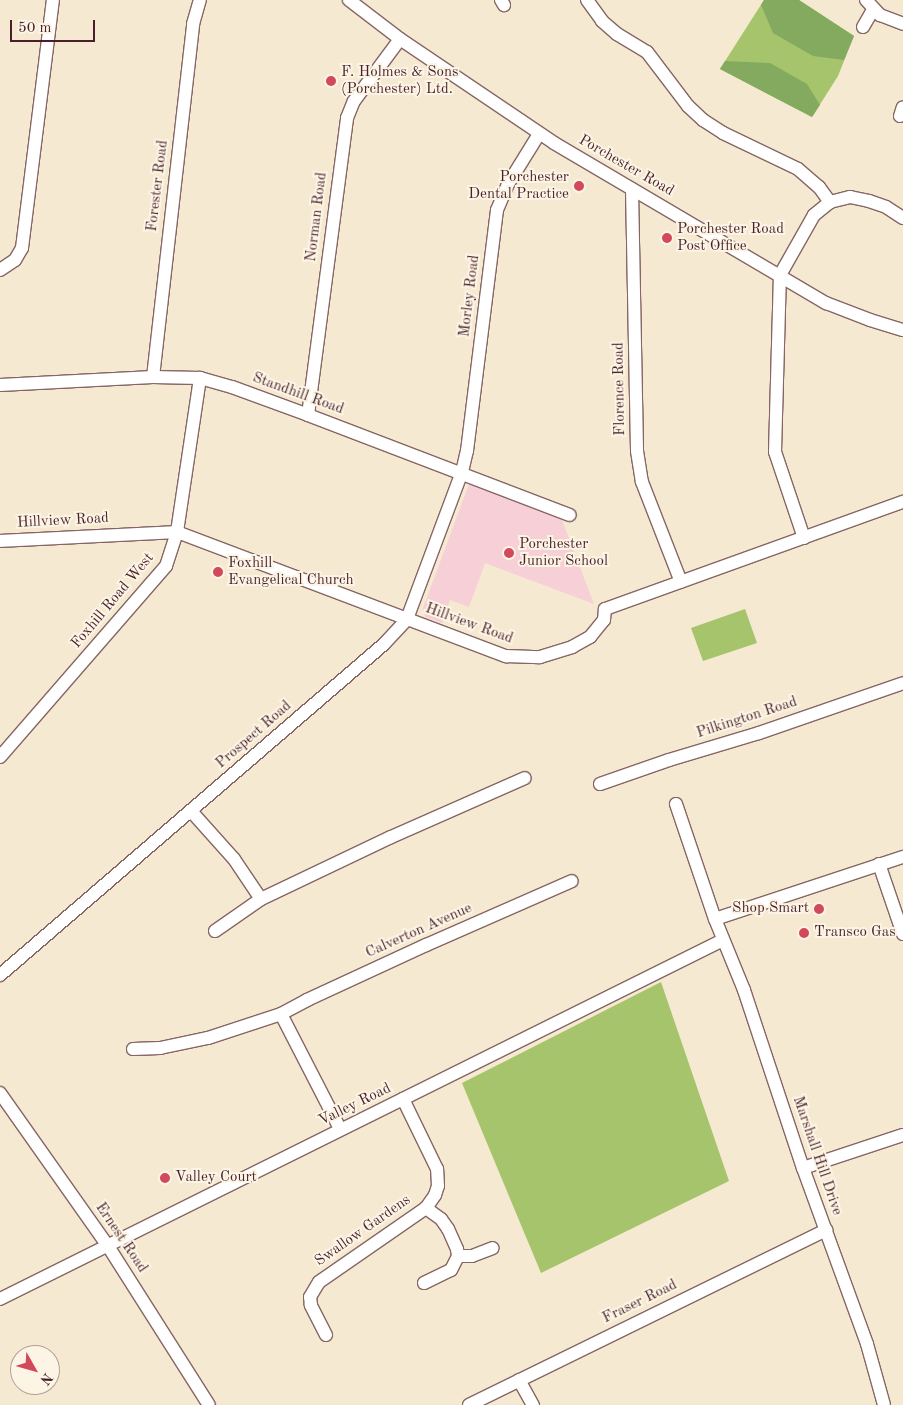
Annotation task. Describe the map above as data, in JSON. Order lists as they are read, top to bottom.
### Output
{
  "streets": {
    "street": [
      "Porchester Road",
      "Forester Road",
      "Norman Road",
      "Morley Road",
      "Florence Road",
      "Standhill Road",
      "Hillview Road",
      "Foxhill Road West",
      "Pilkington Road",
      "Prospect Road",
      "Calverton Avenue",
      "Valley Road",
      "Marshall Hill Drive",
      "Swallow Gardens",
      "Ernest Road",
      "Fraser Road"
    ]
  },
  "crossings": [
    ["Porchester Road", "Norman Road"],
    ["Porchester Road", "Morley Road"],
    ["Porchester Road", "Florence Road"],
    ["Forester Road", "Standhill Road"],
    ["Norman Road", "Standhill Road"],
    ["Morley Road", "Standhill Road"],
    ["Morley Road", "Prospect Road"],
    ["Florence Road", "Hillview Road"],
    ["Standhill Road", "Foxhill Road West"],
    ["Standhill Road", "Prospect Road"],
    ["Hillview Road", "Foxhill Road West"],
    ["Hillview Road", "Prospect Road"],
    ["Valley Road", "Marshall Hill Drive"],
    ["Valley Road", "Swallow Gardens"],
    ["Valley Road", "Ernest Road"],
    ["Marshall Hill Drive", "Fraser Road"]
  ],
  "places": [
    "F. Holmes & Sons (Porchester) Ltd.",
    "Porchester Dental Practice",
    "Porchester Road Post Office",
    "Porchester Junior School",
    "Foxhill Evangelical Church",
    "Shop Smart",
    "Transco Gas",
    "Valley Court"
  ],
  "scale_bar": "50 m",
  "north": "bottom right"
}
